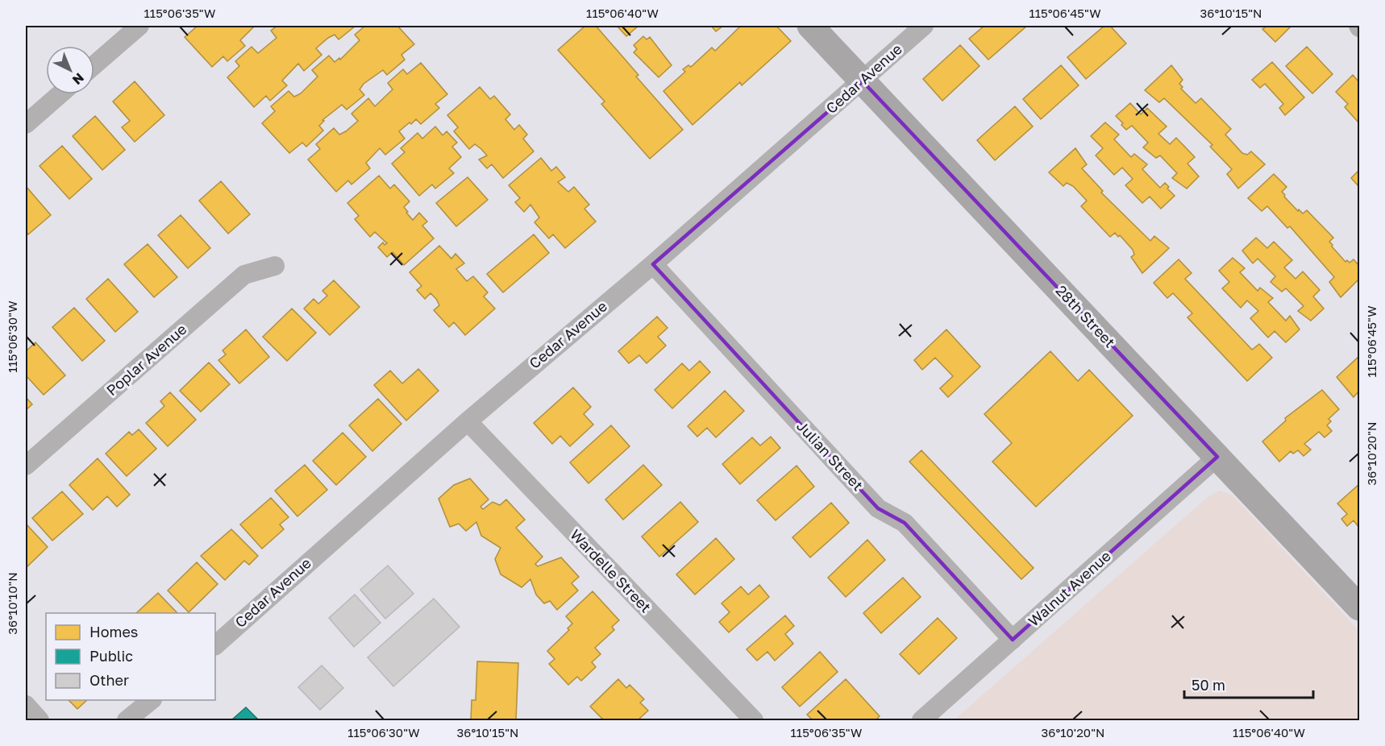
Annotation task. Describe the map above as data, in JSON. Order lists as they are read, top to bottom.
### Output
{
  "streets": {
    "street": [
      "Cedar Avenue",
      "28th Street",
      "Poplar Avenue",
      "Julian Street",
      "Wardelle Street",
      "Walnut Avenue"
    ]
  },
  "crossings": [
    ["Cedar Avenue", "28th Street"],
    ["Cedar Avenue", "Julian Street"],
    ["Cedar Avenue", "Wardelle Street"],
    ["28th Street", "Walnut Avenue"],
    ["Julian Street", "Walnut Avenue"]
  ],
  "legend": ["Homes", "Public", "Other"],
  "scale_bar": "50 m",
  "north": "bottom right",
  "coordinates": [
    "115°06'35\"W",
    "115°06'40\"W",
    "115°06'45\"W",
    "36°10'15\"N",
    "115°06'30\"W",
    "36°10'20\"N",
    "36°10'10\"N"
  ]
}
